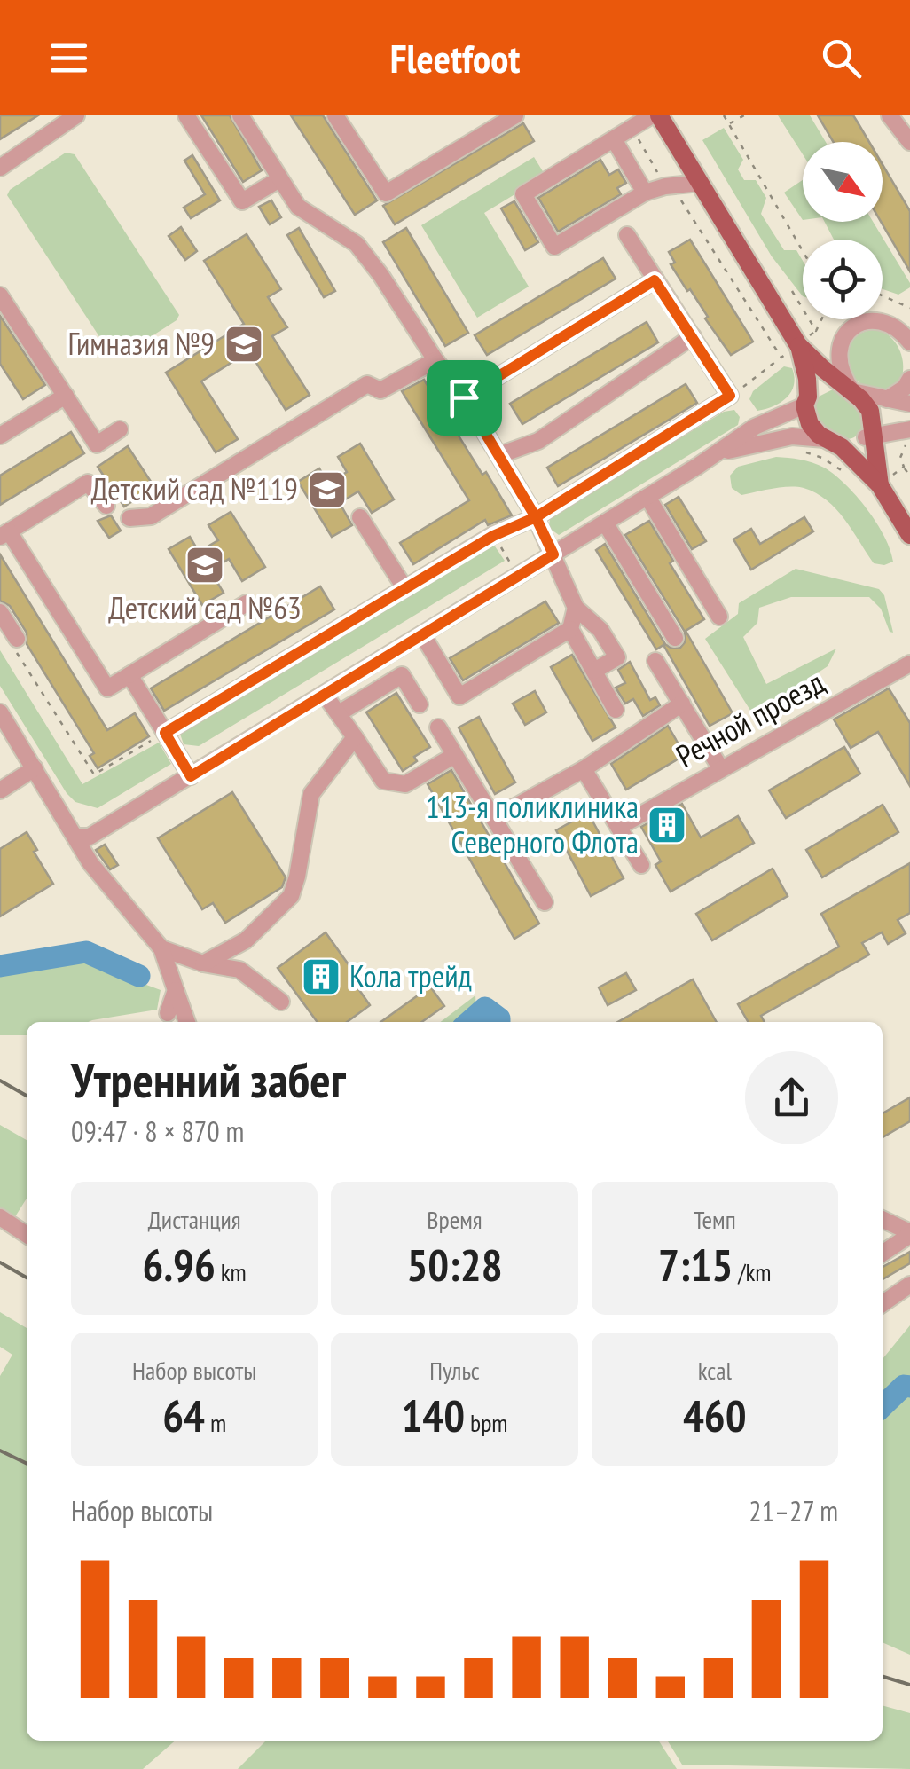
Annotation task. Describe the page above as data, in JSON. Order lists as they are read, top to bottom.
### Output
{
  "streets": {
    "street": ["Речной проезд"]
  },
  "places": {
    "school or university": ["Гимназия №9", "Детский сад №119", "Детский сад №63"],
    "building": ["113-я поликлиника Северного Флота", "Кола трейд"]
  },
  "north": "bottom right",
  "page": {
    "header": "Fleetfoot",
    "heading": ["Утренний забег", "09:47 · 8 × 870 m"],
    "stats": [
      ["Дистанция", "6.96 km"],
      ["Время", "50:28"],
      ["Темп", "7:15 /km"],
      ["Набор высоты", "64 m"],
      ["Пульс", "140 bpm"],
      ["kcal", "460"]
    ],
    "chart": ["Набор высоты", "21–27 m"]
  }
}
